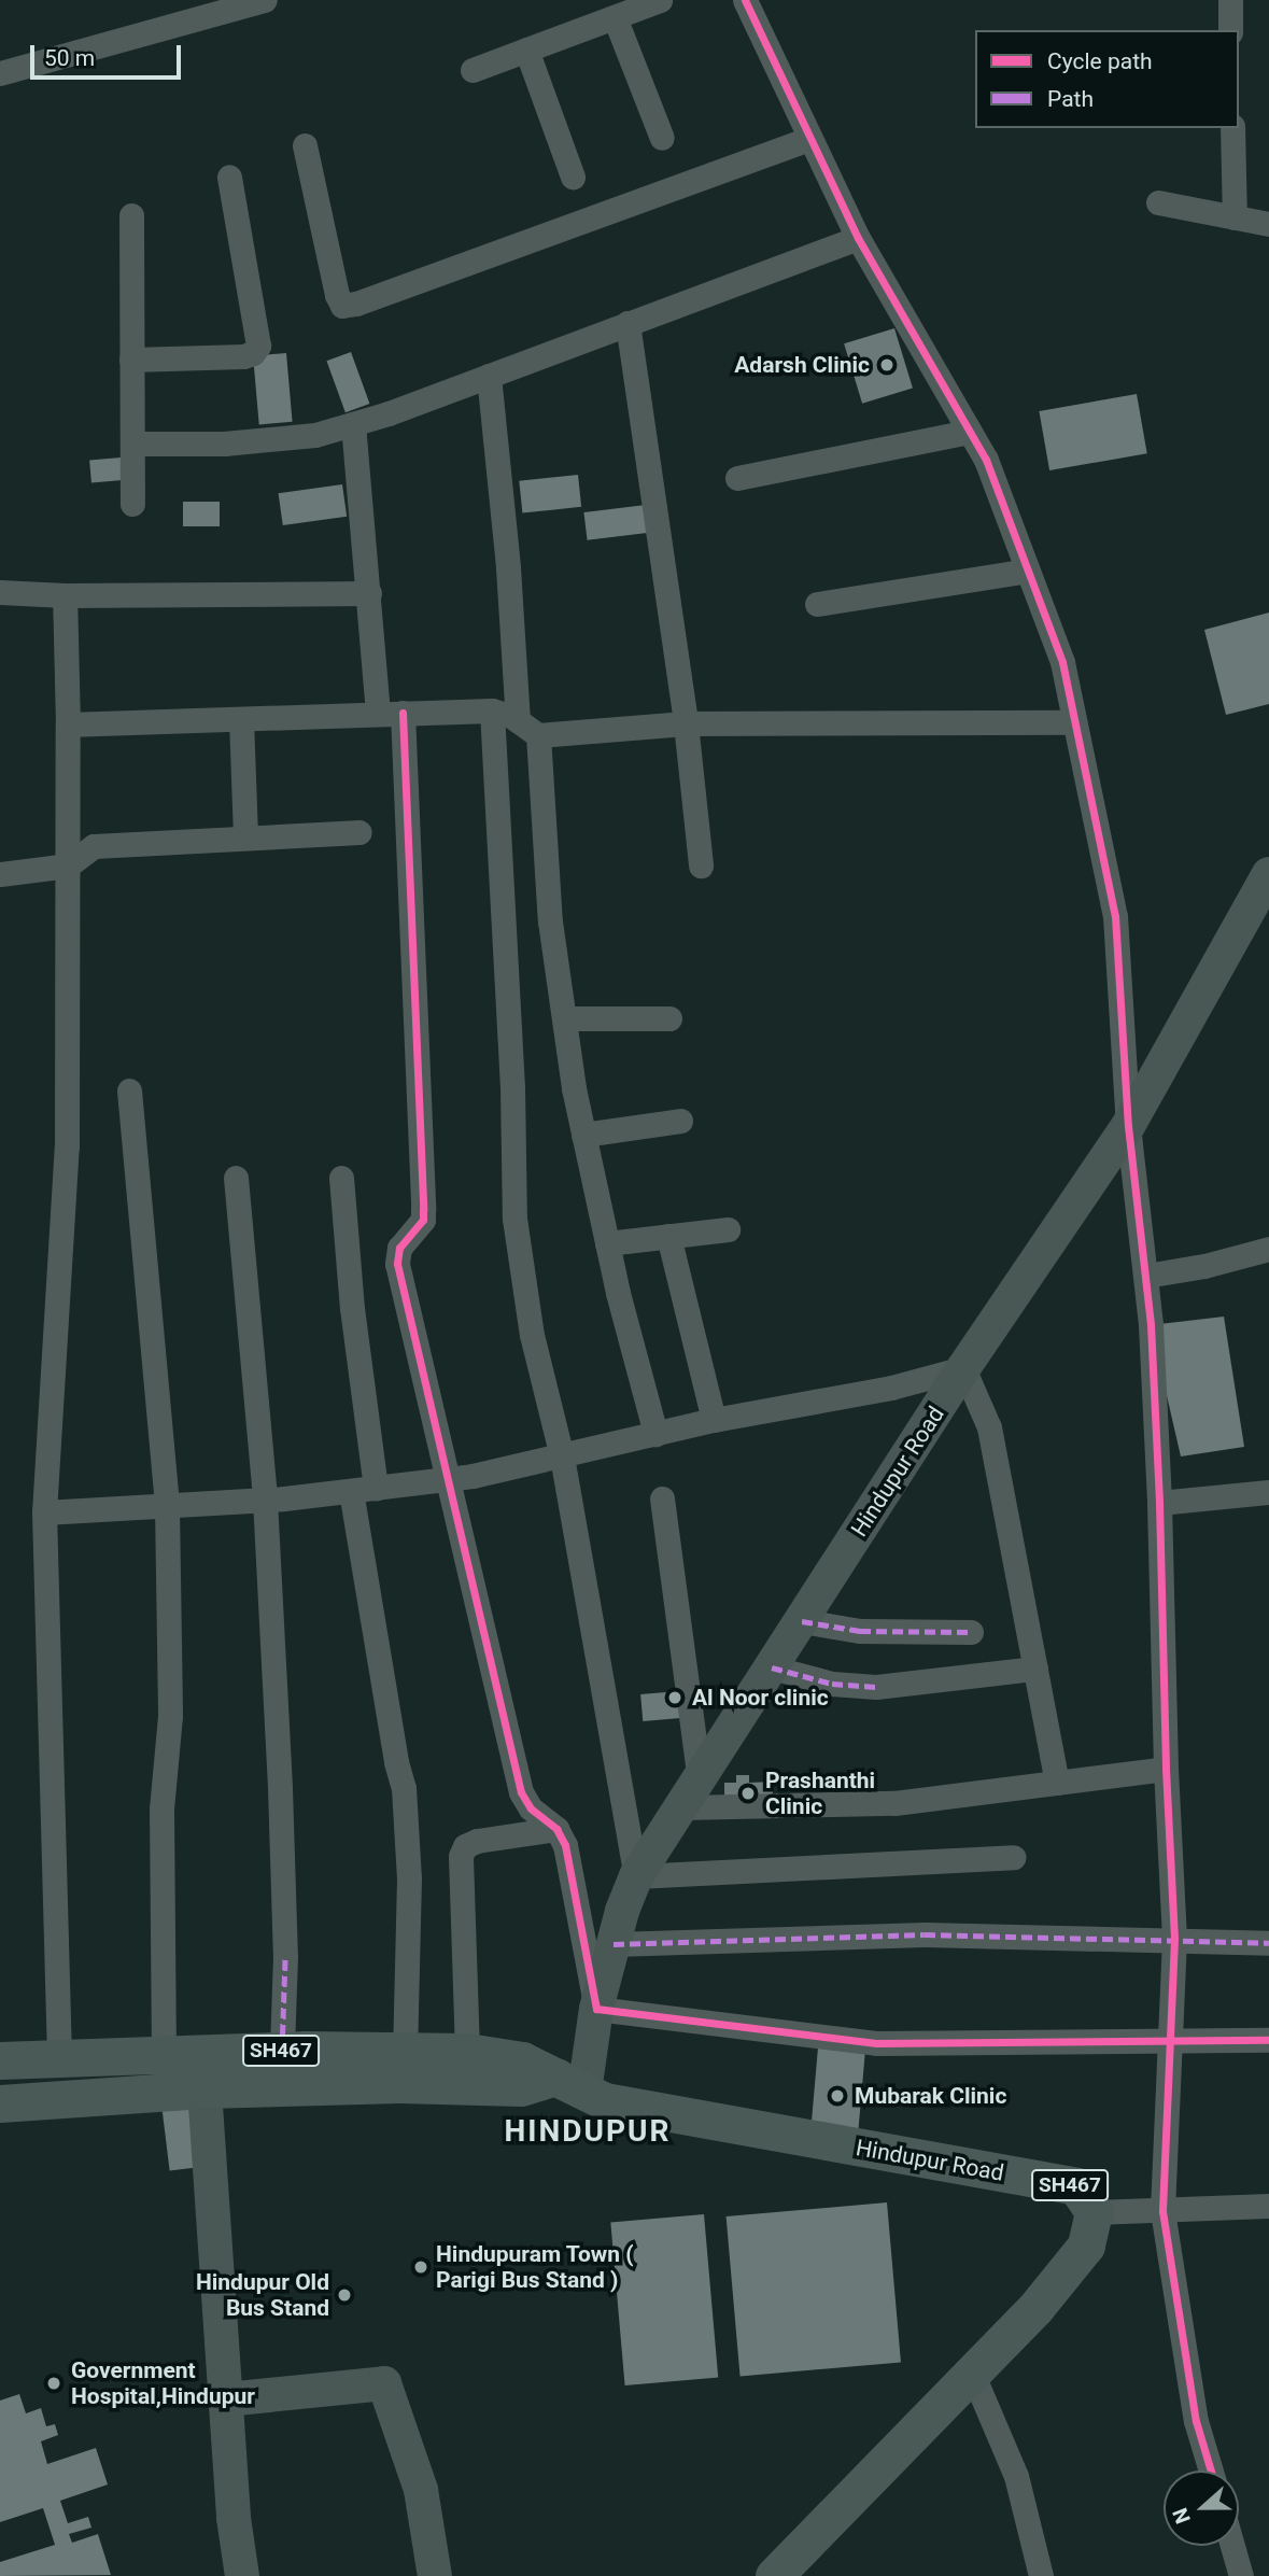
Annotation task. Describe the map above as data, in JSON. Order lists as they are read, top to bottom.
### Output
{
  "streets": {
    "main road": ["Hindupur Road", "SH467"]
  },
  "crossings": [
    ["Hindupur Road", "SH467"]
  ],
  "districts": ["HINDUPUR"],
  "places": [
    "Adarsh Clinic",
    "Al Noor clinic",
    "Prashanthi Clinic",
    "Mubarak Clinic",
    "Hindupuram Town ( Parigi Bus Stand )",
    "Hindupur Old Bus Stand",
    "Government Hospital,Hindupur"
  ],
  "legend": ["Cycle path", "Path"],
  "scale_bar": "50 m",
  "north": "left"
}
